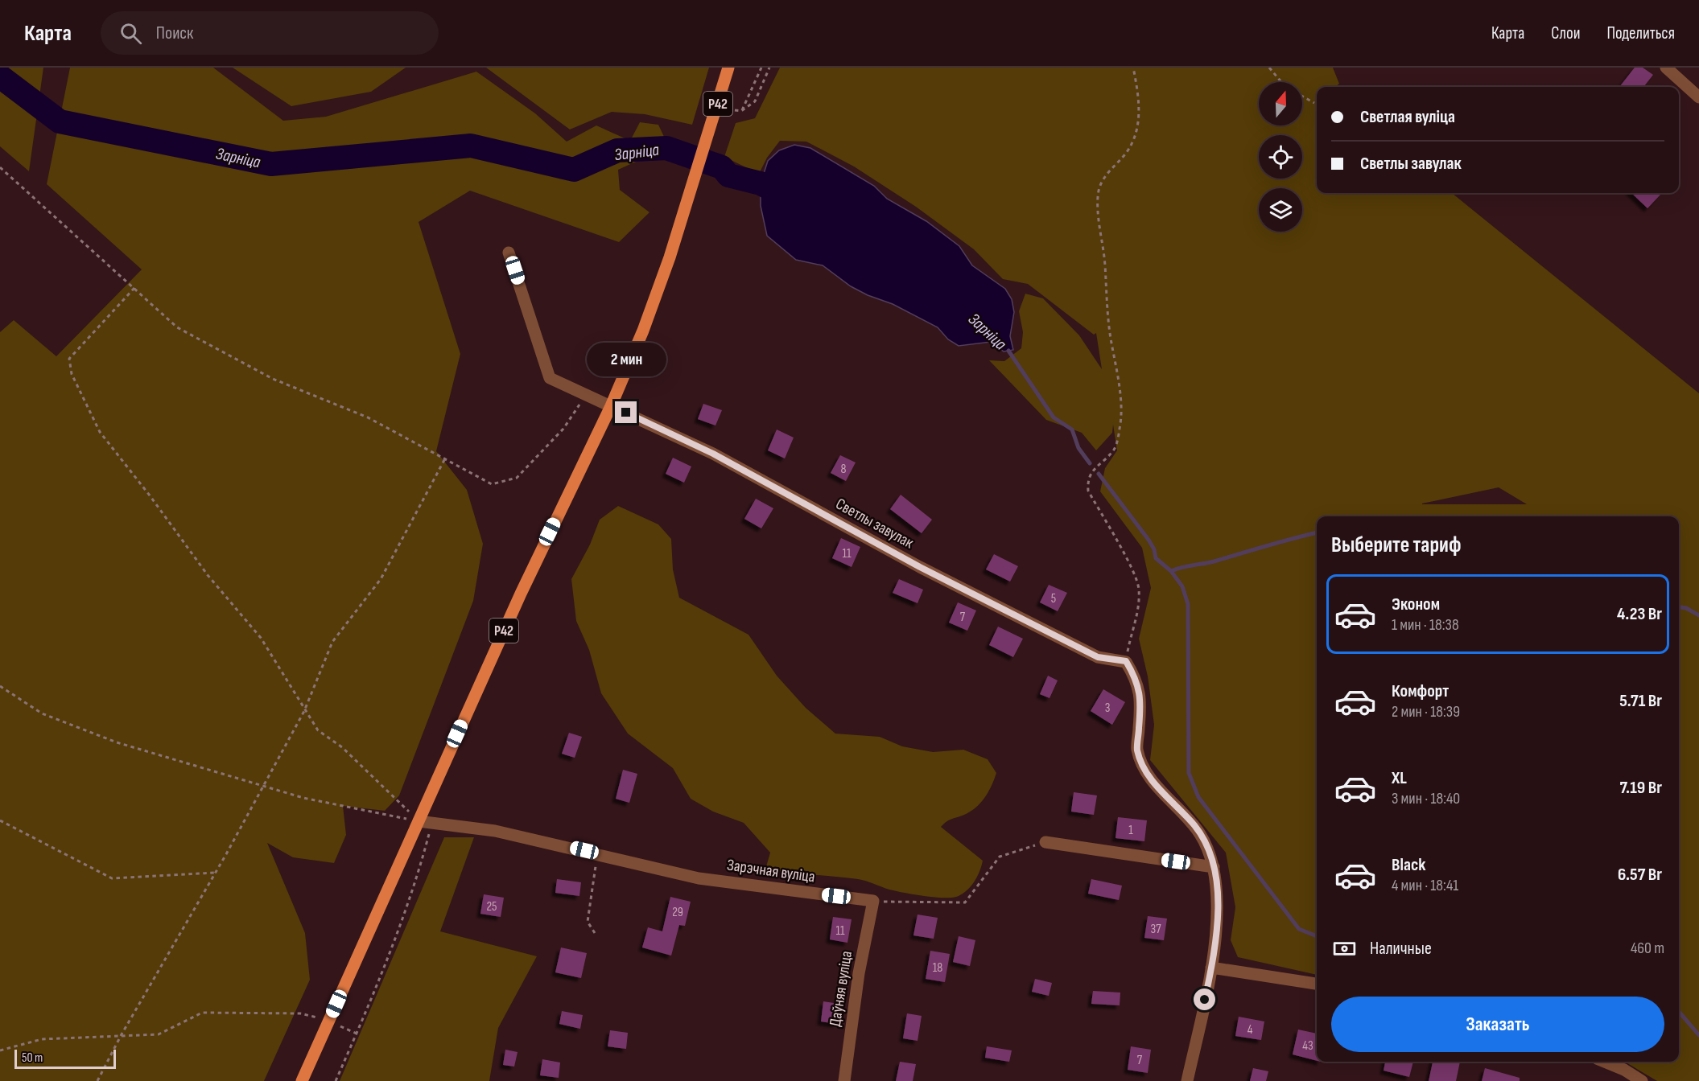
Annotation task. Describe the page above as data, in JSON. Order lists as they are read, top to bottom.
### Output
{
  "streets": {
    "main road": ["Р42"],
    "street": ["Светлы завулак", "Зарэчная вуліца", "Даўняя вуліца"]
  },
  "crossings": [
    ["Р42", "Светлы завулак"],
    ["Р42", "Зарэчная вуліца"],
    ["Зарэчная вуліца", "Даўняя вуліца"]
  ],
  "water": ["Зарніца"],
  "house_numbers": [
    "8",
    "11",
    "5",
    "7",
    "3",
    "1",
    "25",
    "29",
    "37",
    "11",
    "18",
    "4",
    "43",
    "7"
  ],
  "scale_bar": "50 m",
  "north": "top",
  "page": {
    "header": "Карта",
    "search": "Поиск",
    "nav": ["Карта", "Слои", "Поделиться"],
    "banner": ["Светлая вуліца", "Светлы завулак"],
    "bubble": "2 мин",
    "heading": "Выберите тариф",
    "list": [
      {
        "name": "Эконом",
        "note": "1 мин · 18:38",
        "value": "4.23 Br"
      },
      {
        "name": "Комфорт",
        "note": "2 мин · 18:39",
        "value": "5.71 Br"
      },
      {
        "name": "XL",
        "note": "3 мин · 18:40",
        "value": "7.19 Br"
      },
      {
        "name": "Black",
        "note": "4 мин · 18:41",
        "value": "6.57 Br"
      }
    ],
    "pay": ["Наличные", "460 m"],
    "buttons": "Заказать",
    "scale": "50 m"
  }
}
